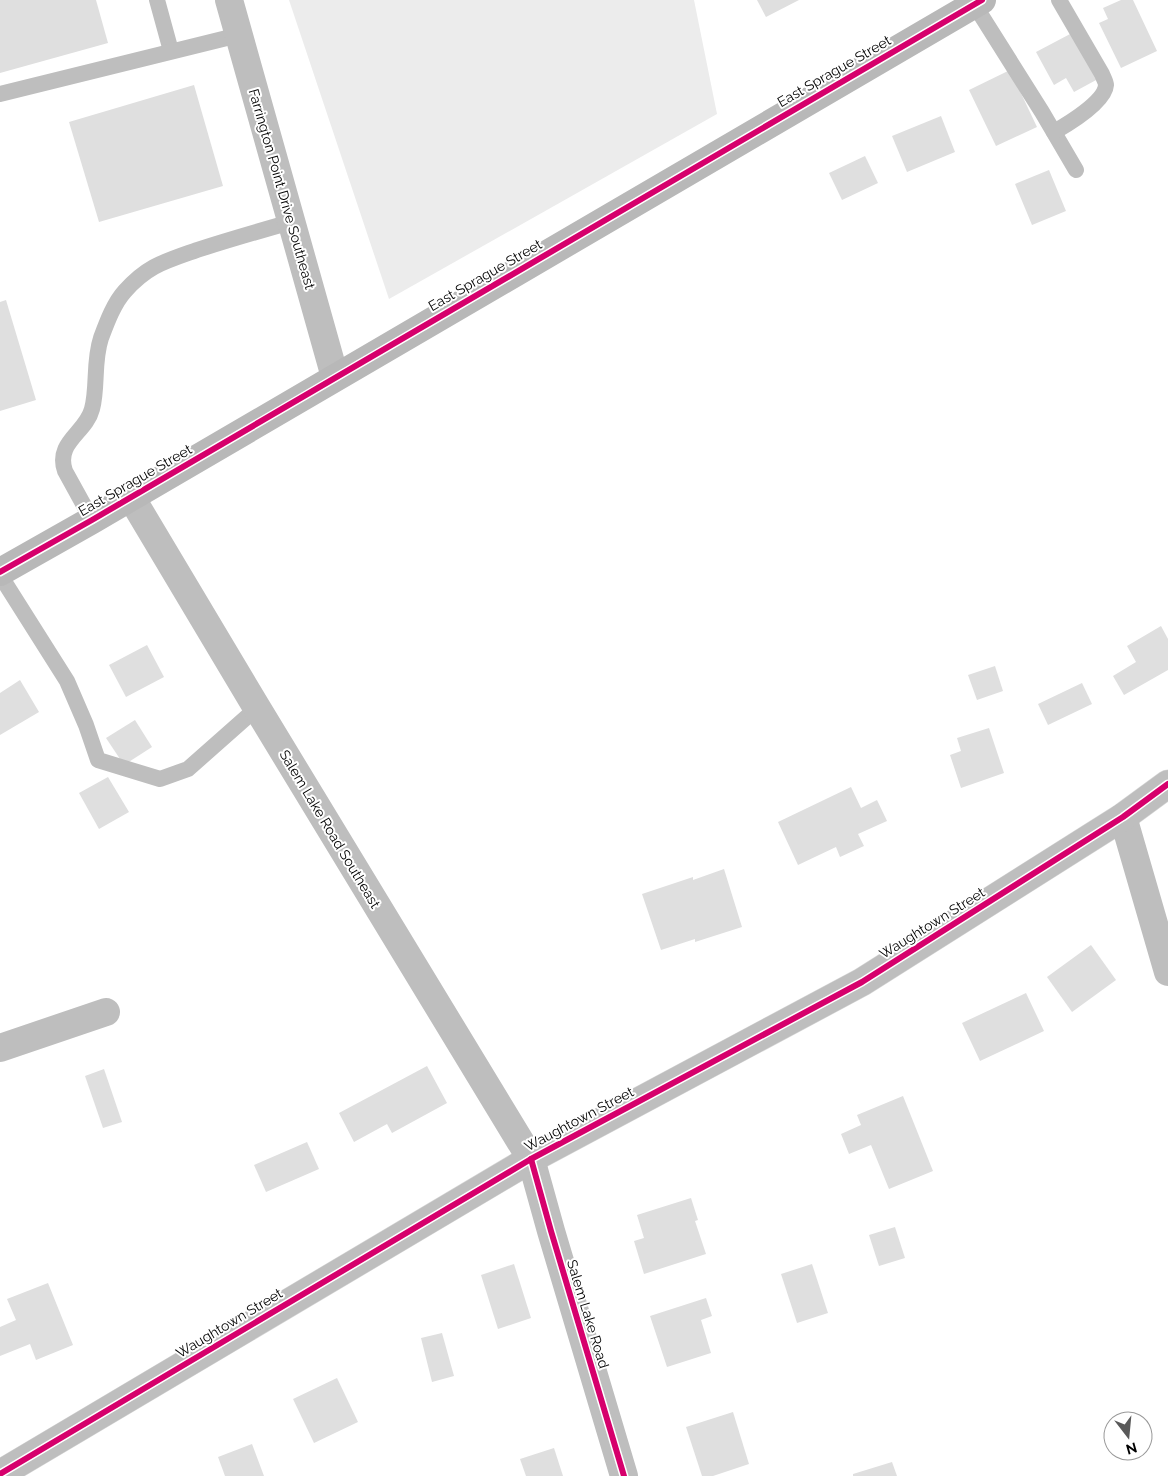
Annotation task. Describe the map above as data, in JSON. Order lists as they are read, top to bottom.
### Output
{
  "streets": {
    "street": [
      "East Sprague Street",
      "Farrington Point Drive Southeast",
      "Salem Lake Road Southeast",
      "Waughtown Street",
      "Salem Lake Road"
    ]
  },
  "crossings": [
    ["East Sprague Street", "Farrington Point Drive Southeast"],
    ["East Sprague Street", "Salem Lake Road Southeast"],
    ["Salem Lake Road Southeast", "Waughtown Street"],
    ["Salem Lake Road Southeast", "Salem Lake Road"],
    ["Waughtown Street", "Salem Lake Road"]
  ],
  "north": "bottom"
}
